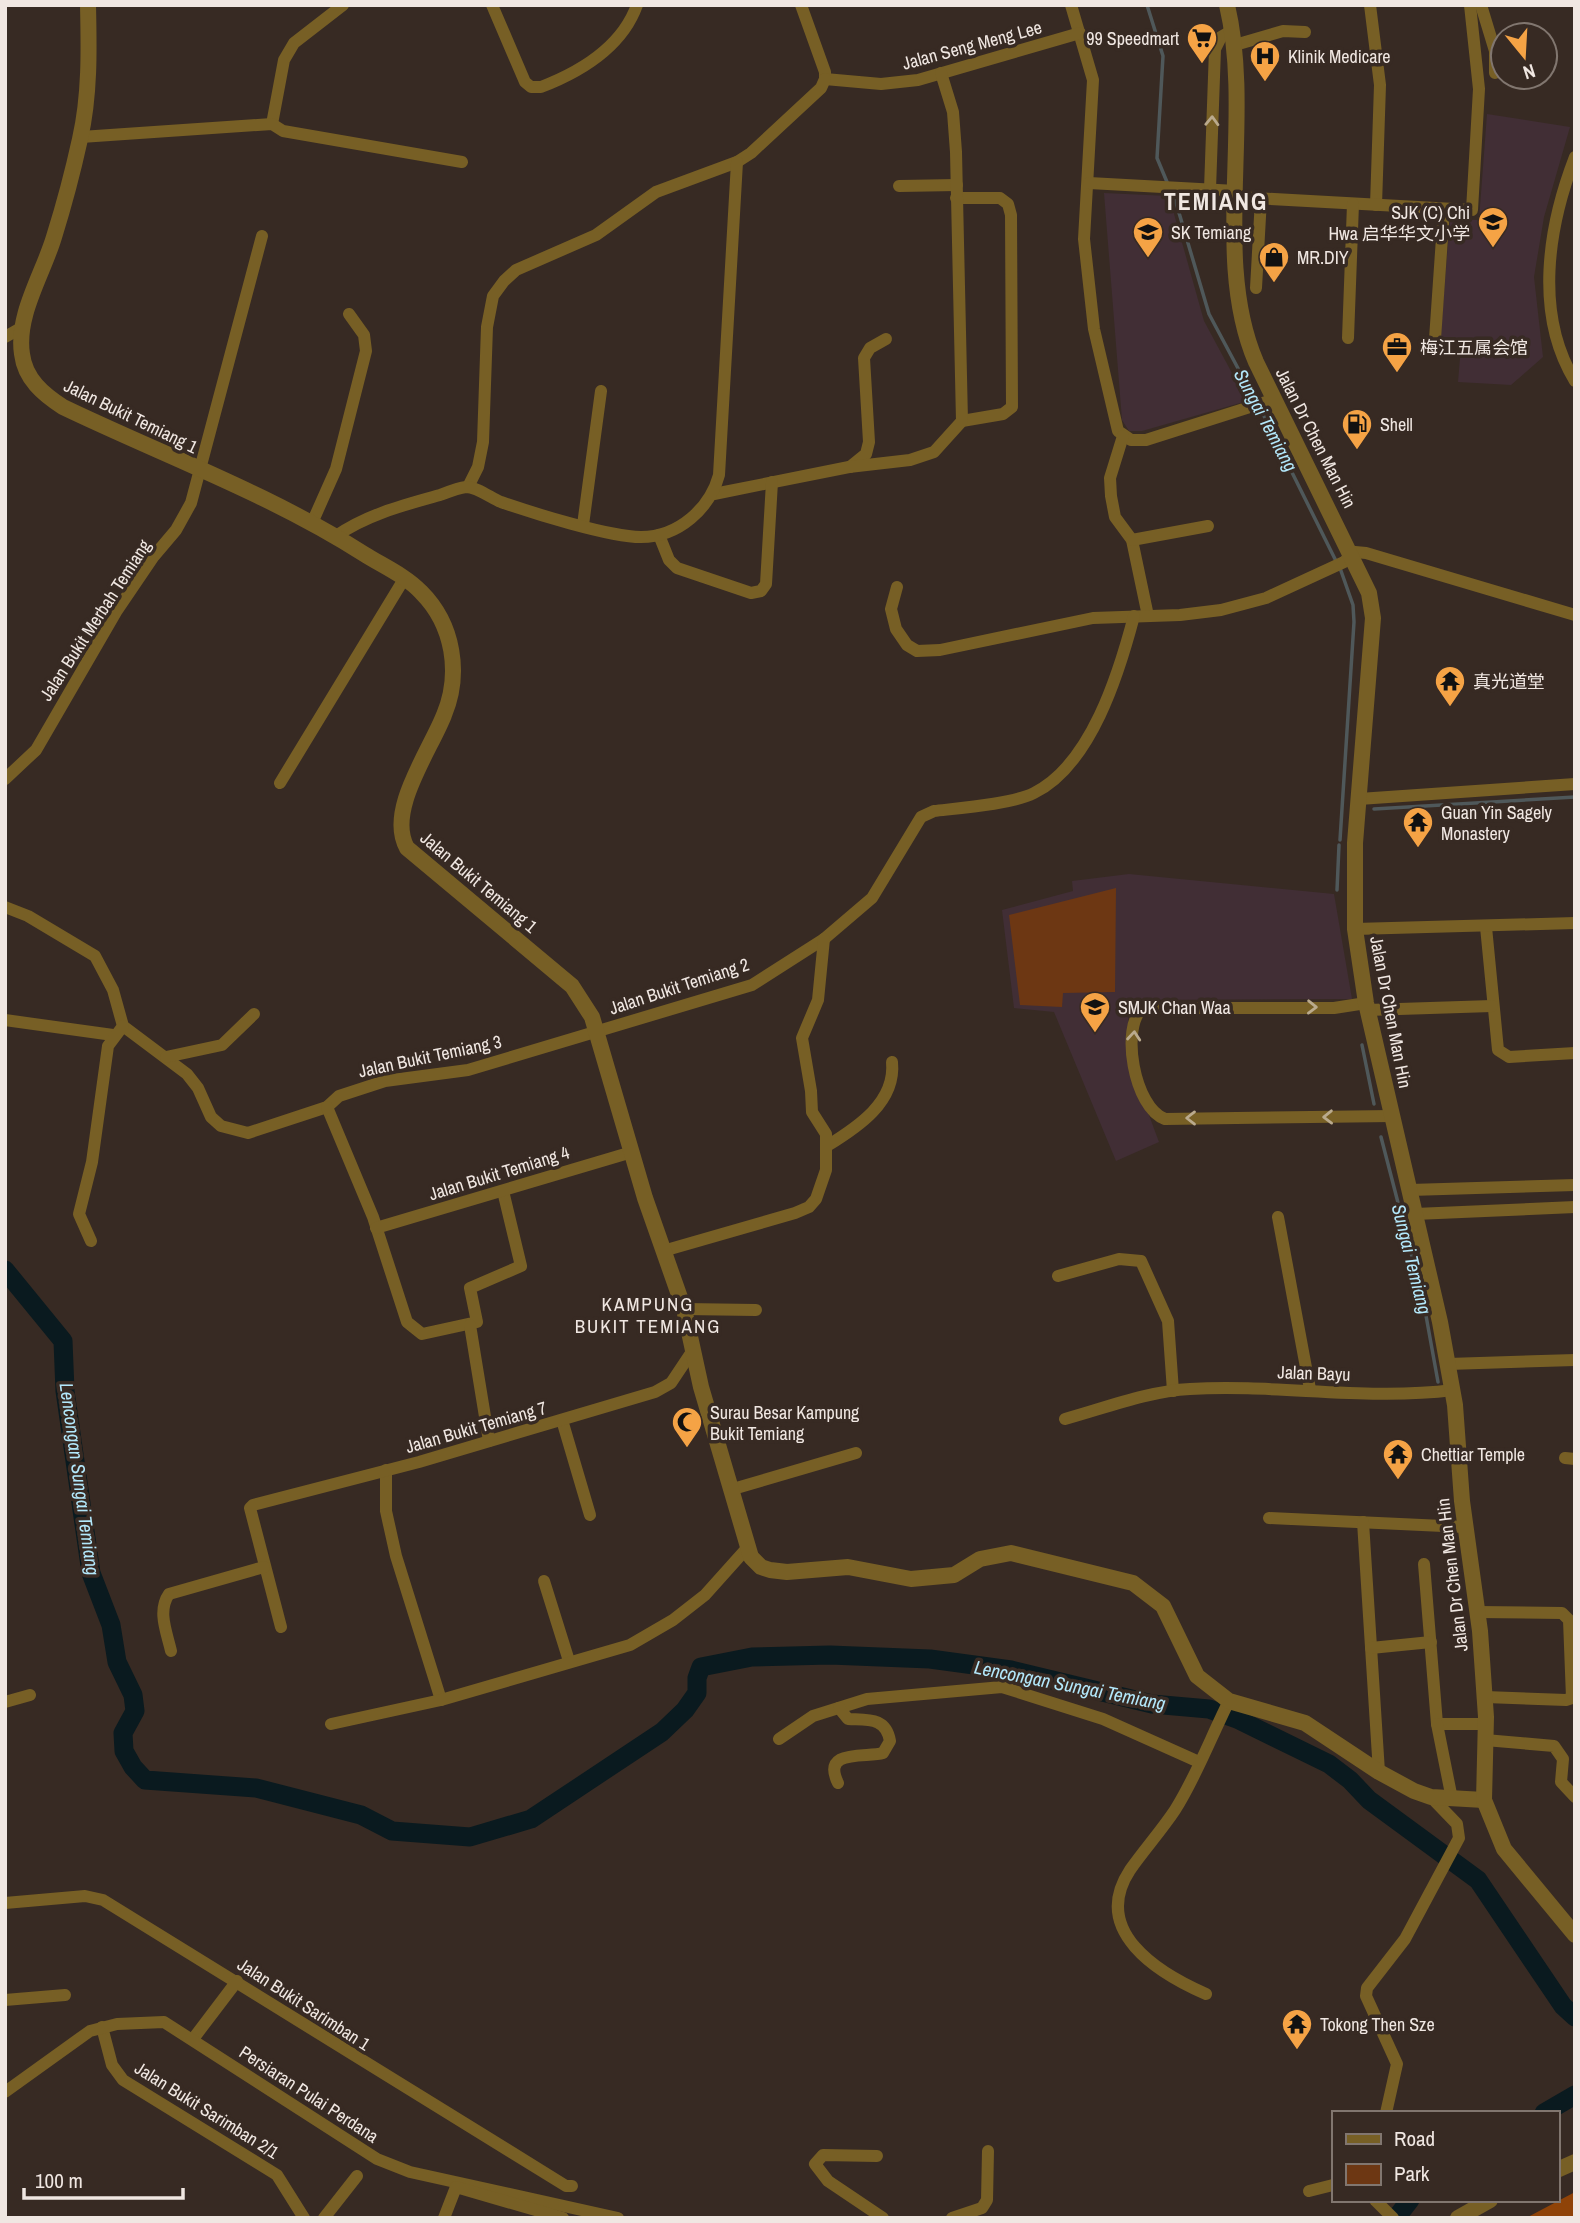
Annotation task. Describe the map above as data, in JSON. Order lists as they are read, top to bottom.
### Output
{
  "streets": {
    "street": [
      "Jalan Seng Meng Lee",
      "Jalan Bukit Temiang 1",
      "Jalan Dr Chen Man Hin",
      "Jalan Bukit Merbah Temiang",
      "Jalan Bukit Temiang 2",
      "Jalan Bukit Temiang 3",
      "Jalan Bukit Temiang 4",
      "Jalan Bayu",
      "Jalan Bukit Temiang 7",
      "Jalan Bukit Sarimban 1",
      "Persiaran Pulai Perdana",
      "Jalan Bukit Sarimban 2/1"
    ]
  },
  "crossings": [
    ["Jalan Bukit Temiang 1", "Jalan Bukit Merbah Temiang"],
    ["Jalan Bukit Temiang 1", "Jalan Bukit Temiang 2"],
    ["Jalan Bukit Temiang 1", "Jalan Bukit Temiang 3"],
    ["Jalan Bukit Temiang 1", "Jalan Bukit Temiang 4"],
    ["Jalan Bukit Temiang 1", "Jalan Bukit Temiang 7"],
    ["Jalan Dr Chen Man Hin", "Jalan Bayu"],
    ["Jalan Bukit Temiang 2", "Jalan Bukit Temiang 3"],
    ["Persiaran Pulai Perdana", "Jalan Bukit Sarimban 2/1"]
  ],
  "districts": ["TEMIANG", "KAMPUNG BUKIT TEMIANG"],
  "water": ["Sungai Temiang", "Lencongan Sungai Temiang"],
  "places": {
    "supermarket": ["99 Speedmart"],
    "hospital": ["Klinik Medicare"],
    "school or university": ["SJK (C) Chi Hwa 启华华文小学", "SK Temiang", "SMJK Chan Waa"],
    "shop": ["MR.DIY"],
    "office": ["梅江五属会馆"],
    "fuel station": ["Shell"],
    "temple": [
      "真光道堂",
      "Guan Yin Sagely Monastery",
      "Chettiar Temple",
      "Tokong Then Sze"
    ],
    "mosque": ["Surau Besar Kampung Bukit Temiang"]
  },
  "legend": ["Road", "Park"],
  "scale_bar": "100 m",
  "north": "bottom"
}
